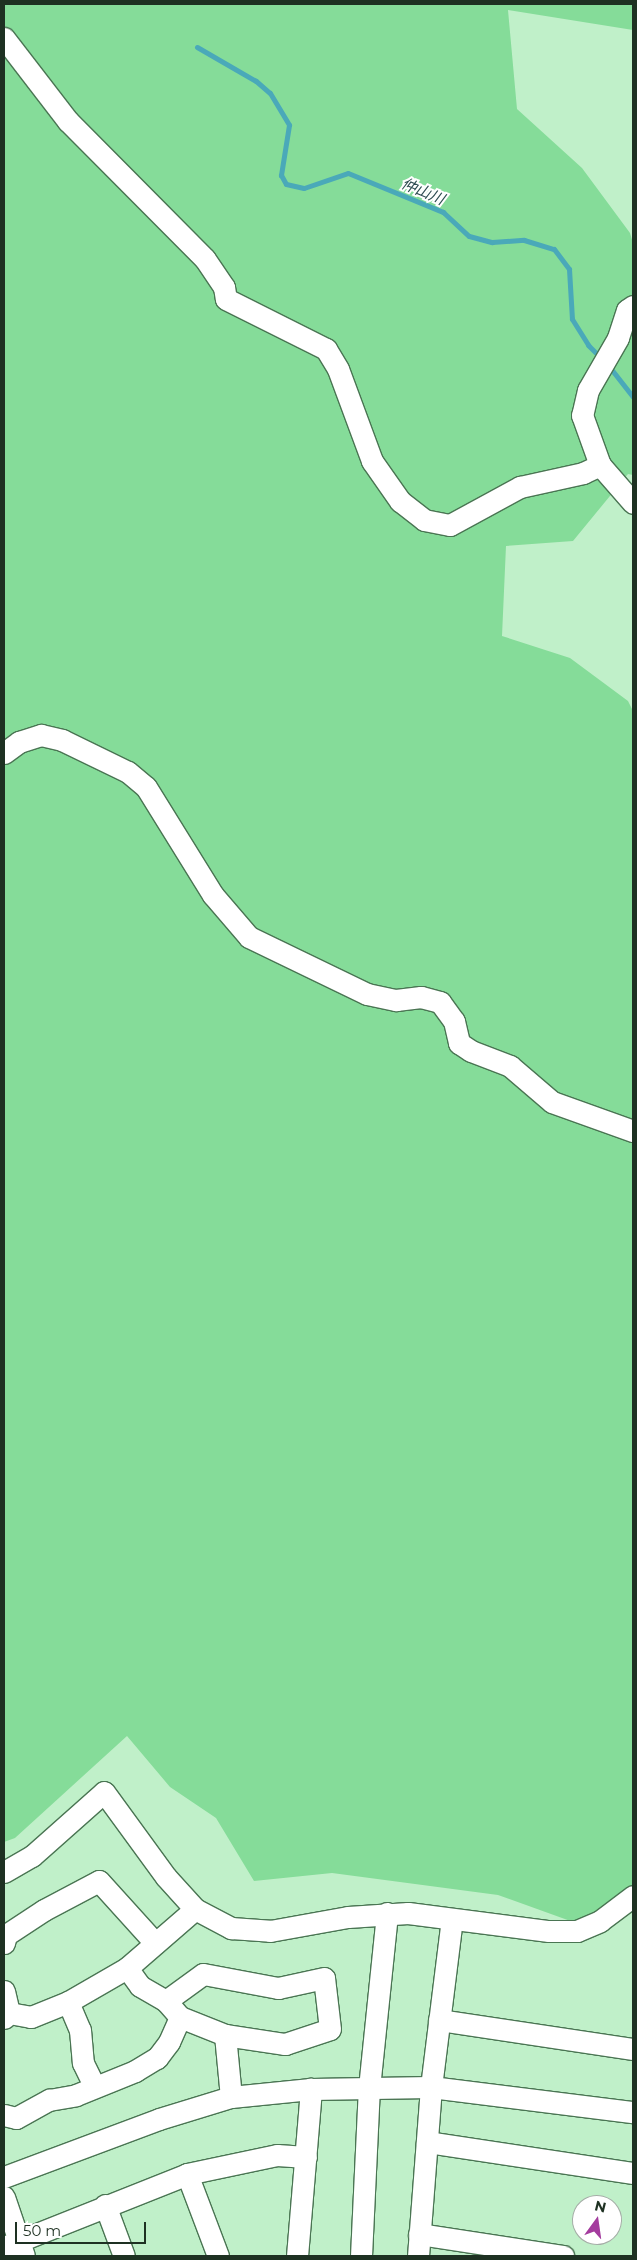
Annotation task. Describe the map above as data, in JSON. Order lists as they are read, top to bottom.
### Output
{
  "water": ["仲山川"],
  "scale_bar": "50 m",
  "north": "top"
}
